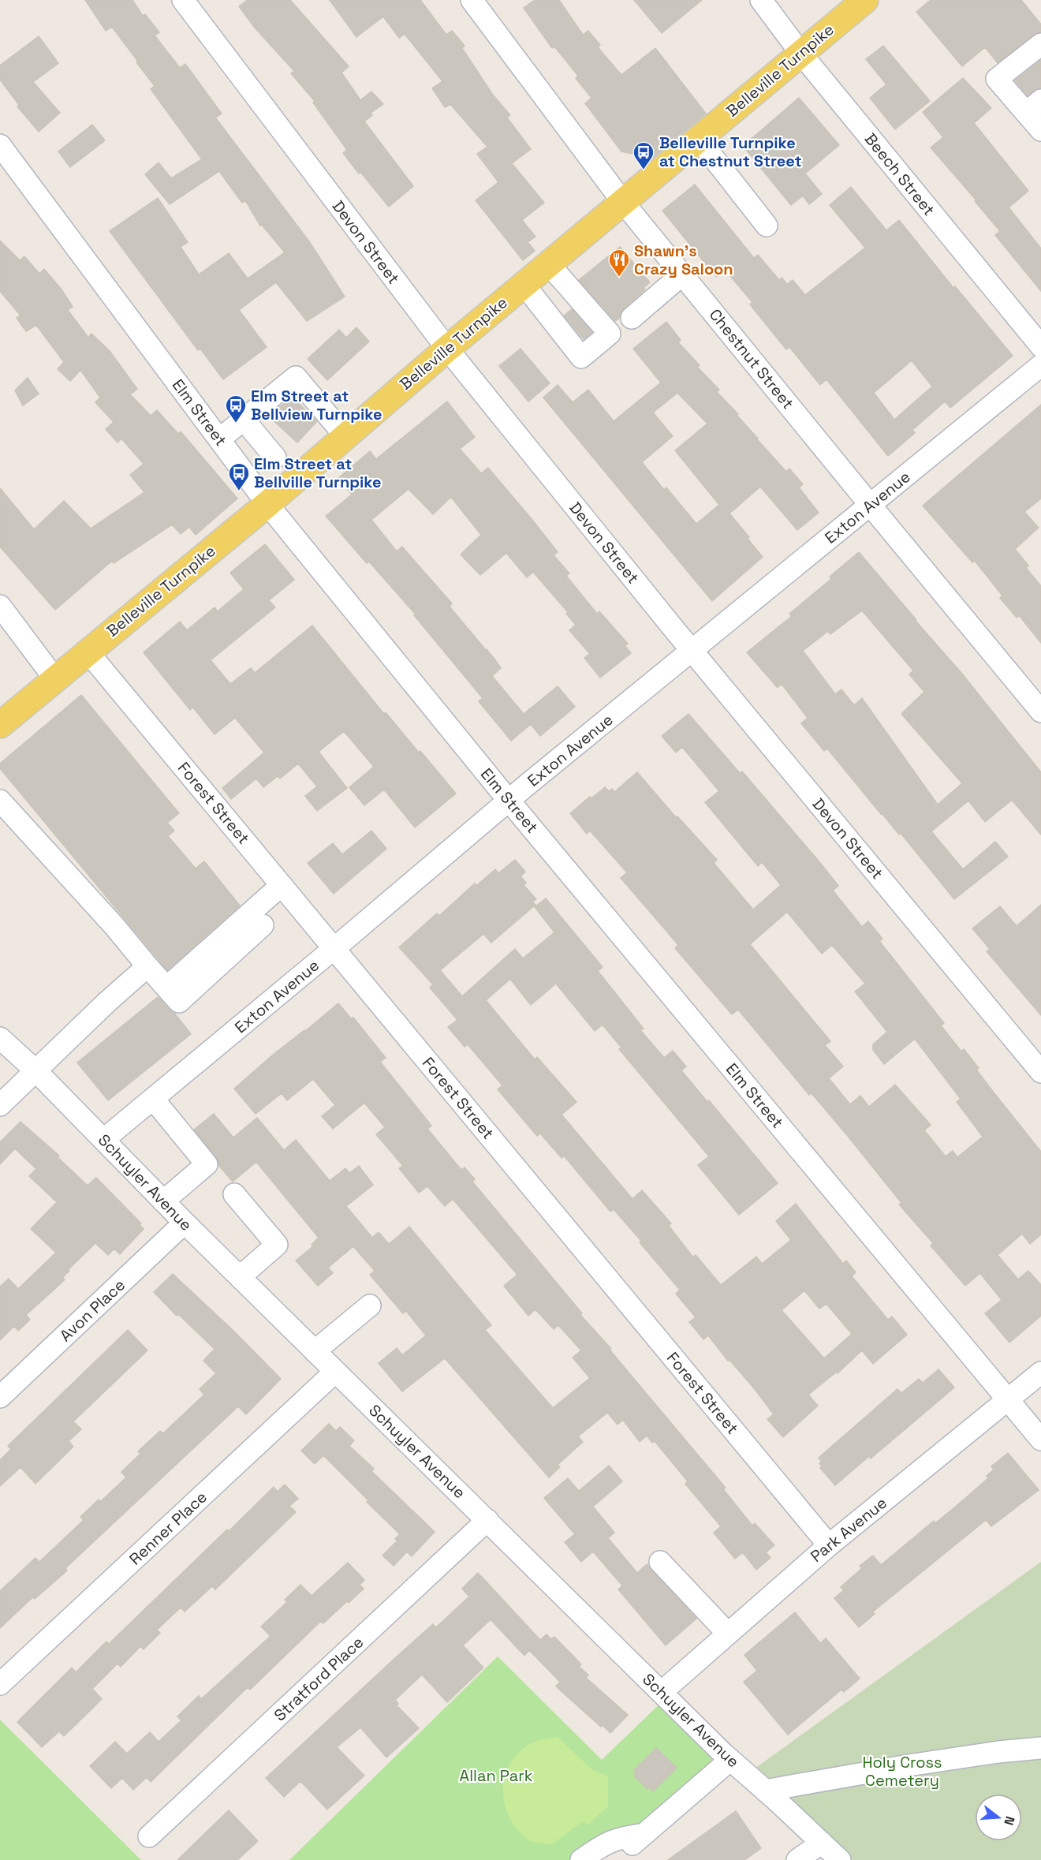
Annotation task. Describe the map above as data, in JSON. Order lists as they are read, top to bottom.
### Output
{
  "streets": {
    "main road": ["Belleville Turnpike"],
    "street": [
      "Beech Street",
      "Devon Street",
      "Chestnut Street",
      "Elm Street",
      "Exton Avenue",
      "Forest Street",
      "Schuyler Avenue",
      "Avon Place",
      "Renner Place",
      "Park Avenue",
      "Stratford Place"
    ]
  },
  "crossings": [
    ["Belleville Turnpike", "Beech Street"],
    ["Belleville Turnpike", "Devon Street"],
    ["Belleville Turnpike", "Chestnut Street"],
    ["Belleville Turnpike", "Elm Street"],
    ["Belleville Turnpike", "Forest Street"],
    ["Devon Street", "Exton Avenue"],
    ["Chestnut Street", "Exton Avenue"],
    ["Elm Street", "Exton Avenue"],
    ["Elm Street", "Park Avenue"],
    ["Exton Avenue", "Forest Street"],
    ["Exton Avenue", "Schuyler Avenue"],
    ["Forest Street", "Park Avenue"],
    ["Schuyler Avenue", "Avon Place"],
    ["Schuyler Avenue", "Renner Place"],
    ["Schuyler Avenue", "Park Avenue"],
    ["Schuyler Avenue", "Stratford Place"]
  ],
  "parks": ["Holy Cross Cemetery", "Allan Park"],
  "places": {
    "bus stop": ["Belleville Turnpike at Chestnut Street", "Elm Street at Bellview Turnpike", "Elm Street at Bellville Turnpike"],
    "restaurant": ["Shawn's Crazy Saloon"]
  },
  "north": "right"
}
